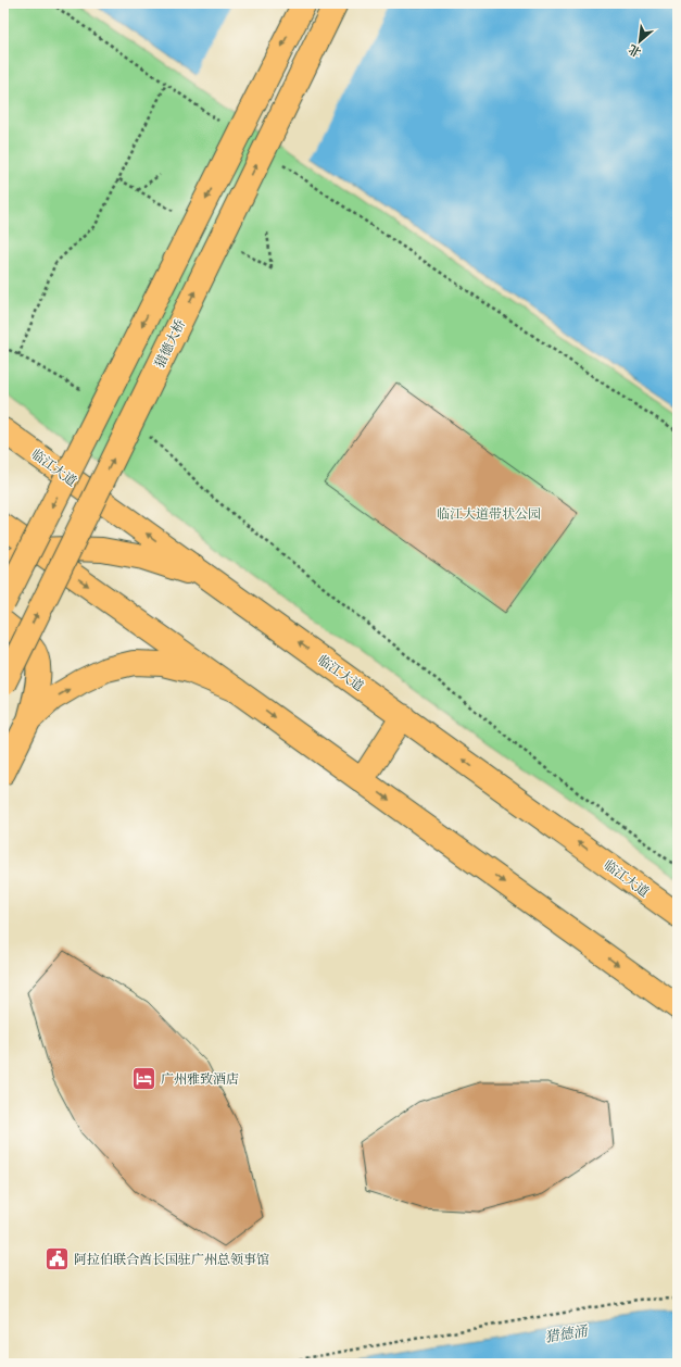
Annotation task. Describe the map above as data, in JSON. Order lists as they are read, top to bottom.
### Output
{
  "streets": {
    "main road": ["猎德大桥", "临江大道"]
  },
  "water": ["猎德涌"],
  "parks": ["临江大道带状公园"],
  "places": {
    "hotel": ["广州雅致酒店"],
    "public building": ["阿拉伯联合酋长国驻广州总领事馆"]
  },
  "north": "bottom left"
}
